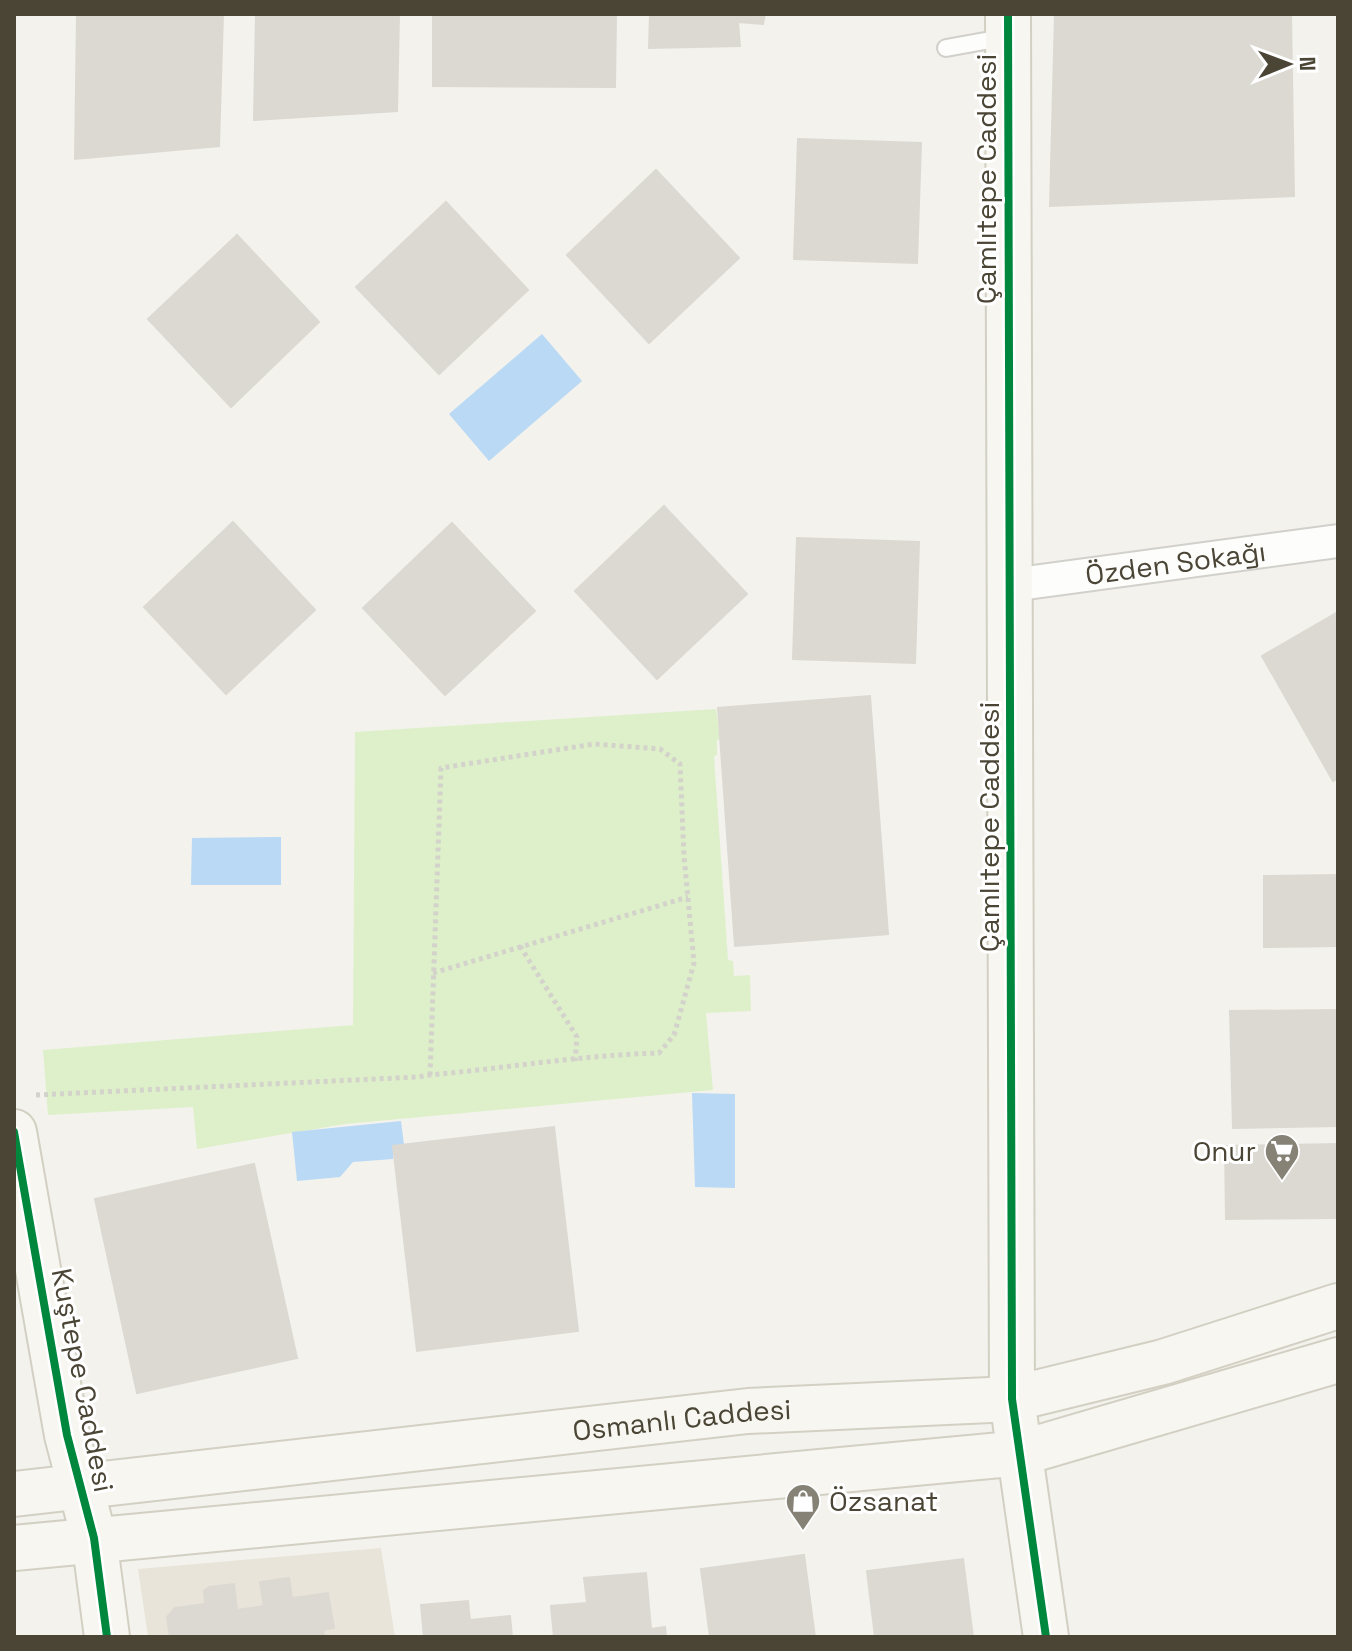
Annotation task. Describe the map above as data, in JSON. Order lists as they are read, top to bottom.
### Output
{
  "streets": {
    "main road": ["Çamlıtepe Caddesi", "Kuştepe Caddesi", "Osmanlı Caddesi"],
    "street": ["Özden Sokağı"]
  },
  "crossings": [
    ["Çamlıtepe Caddesi", "Özden Sokağı"],
    ["Çamlıtepe Caddesi", "Osmanlı Caddesi"],
    ["Kuştepe Caddesi", "Osmanlı Caddesi"]
  ],
  "places": {
    "supermarket": ["Onur"],
    "shop": ["Özsanat"]
  },
  "north": "right"
}
